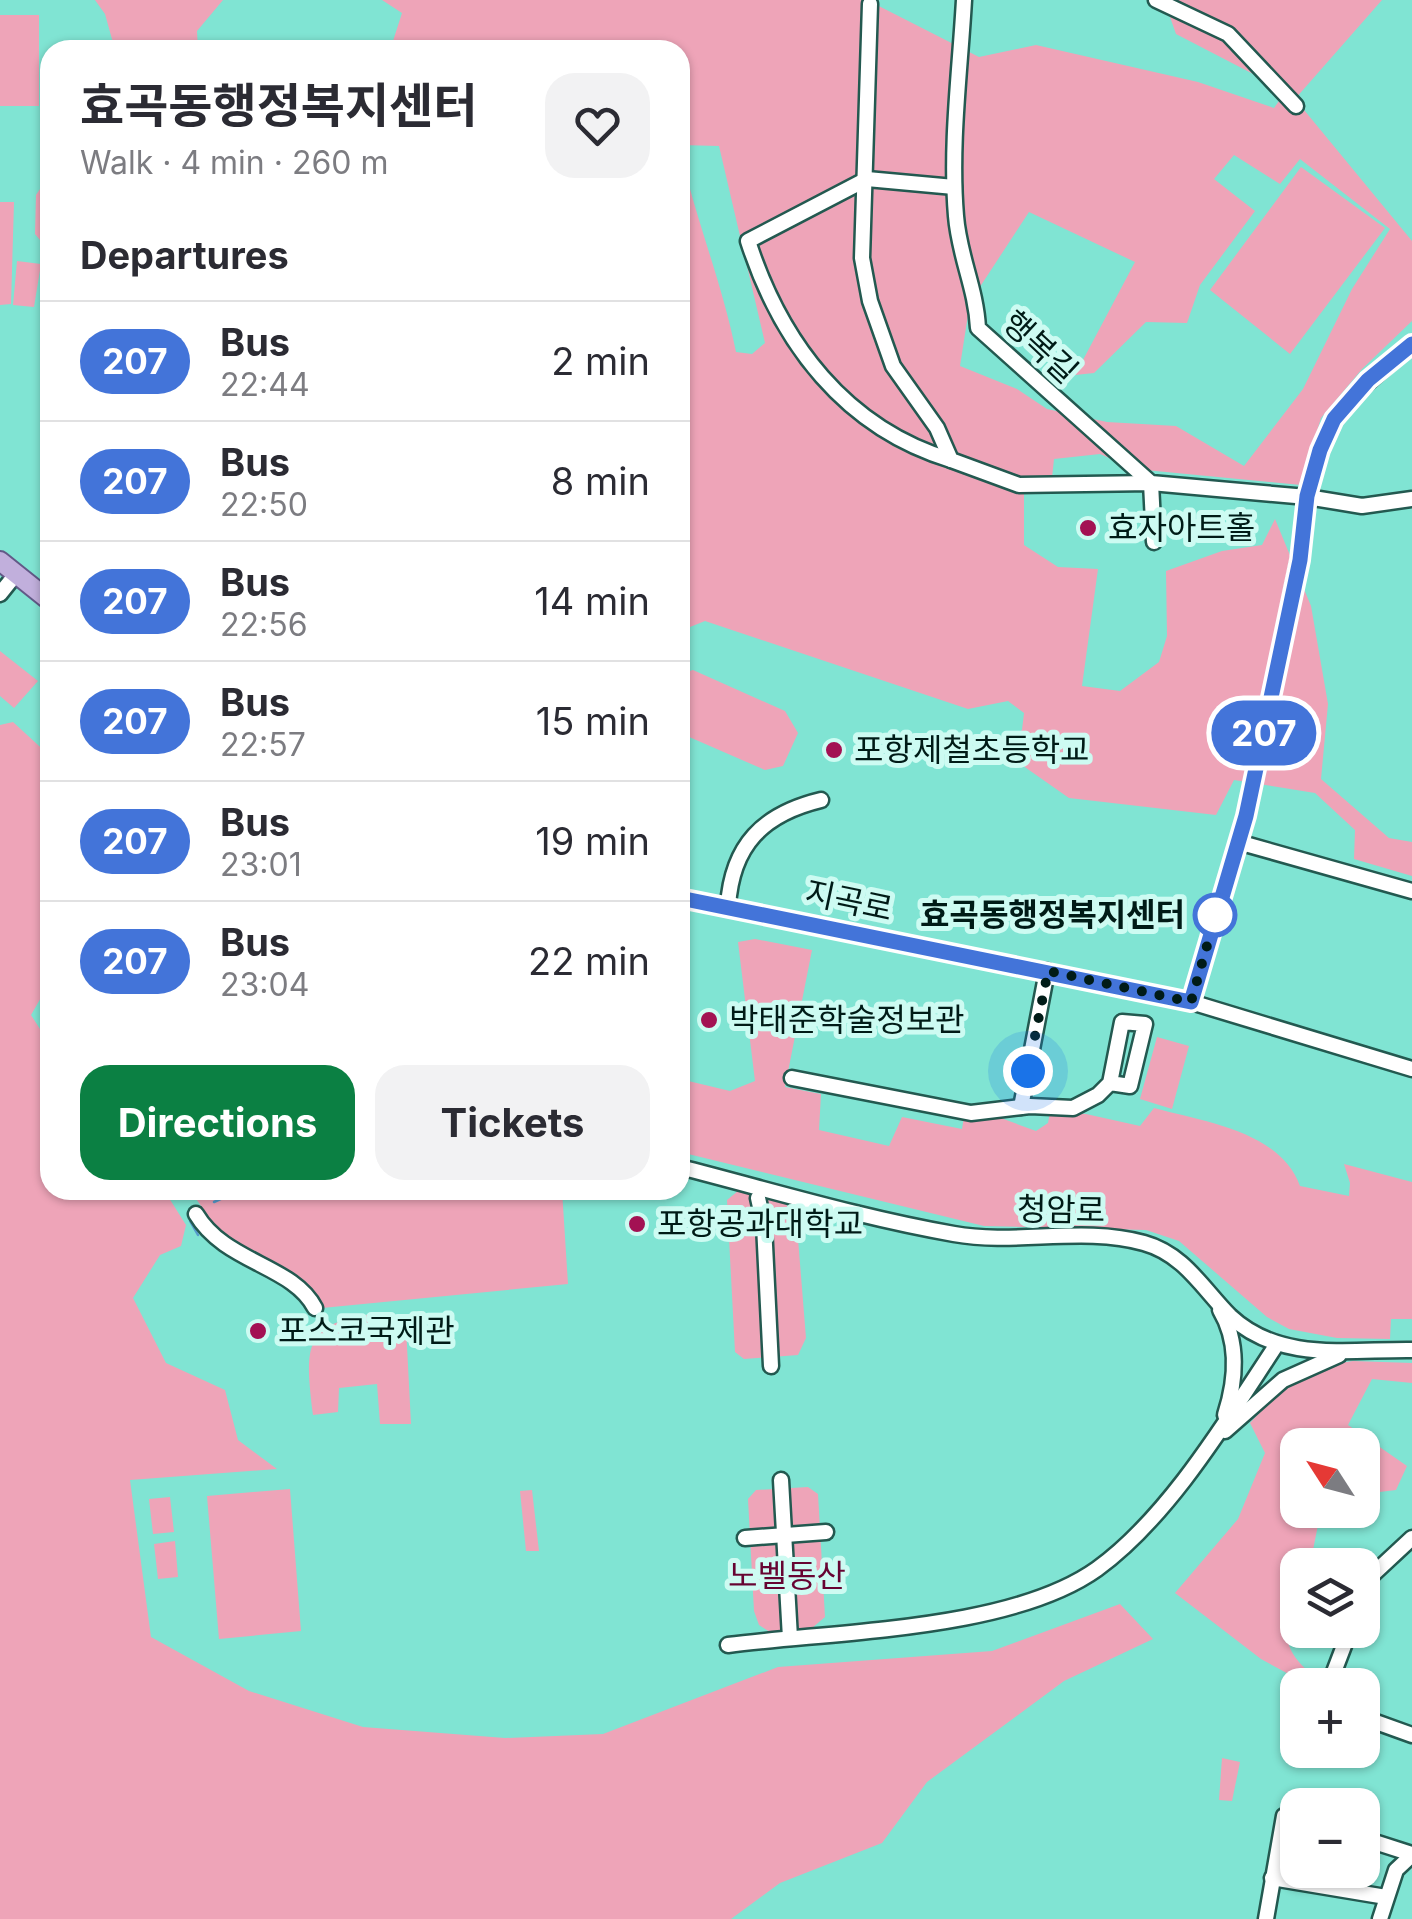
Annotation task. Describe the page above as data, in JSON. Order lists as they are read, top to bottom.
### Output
{
  "streets": {
    "street": ["행복길", "지곡로", "청암로"]
  },
  "parks": ["노벨동산"],
  "places": [
    "효자아트홀",
    "포항제철초등학교",
    "효곡동행정복지센터",
    "박태준학술정보관",
    "포항공과대학교",
    "포스코국제관"
  ],
  "lines": ["bus line 207"],
  "north": "top left",
  "page": {
    "on_map": "207",
    "heading": [
      ["효곡동행정복지센터", "Walk · 4 min · 260 m"],
      "Departures"
    ],
    "list": [
      {
        "mark": "207",
        "name": "Bus",
        "note": "22:44",
        "value": "2 min"
      },
      {
        "mark": "207",
        "name": "Bus",
        "note": "22:50",
        "value": "8 min"
      },
      {
        "mark": "207",
        "name": "Bus",
        "note": "22:56",
        "value": "14 min"
      },
      {
        "mark": "207",
        "name": "Bus",
        "note": "22:57",
        "value": "15 min"
      },
      {
        "mark": "207",
        "name": "Bus",
        "note": "23:01",
        "value": "19 min"
      },
      {
        "mark": "207",
        "name": "Bus",
        "note": "23:04",
        "value": "22 min"
      }
    ],
    "buttons": ["Directions", "Tickets"],
    "map_buttons": ["+", "−"]
  }
}
